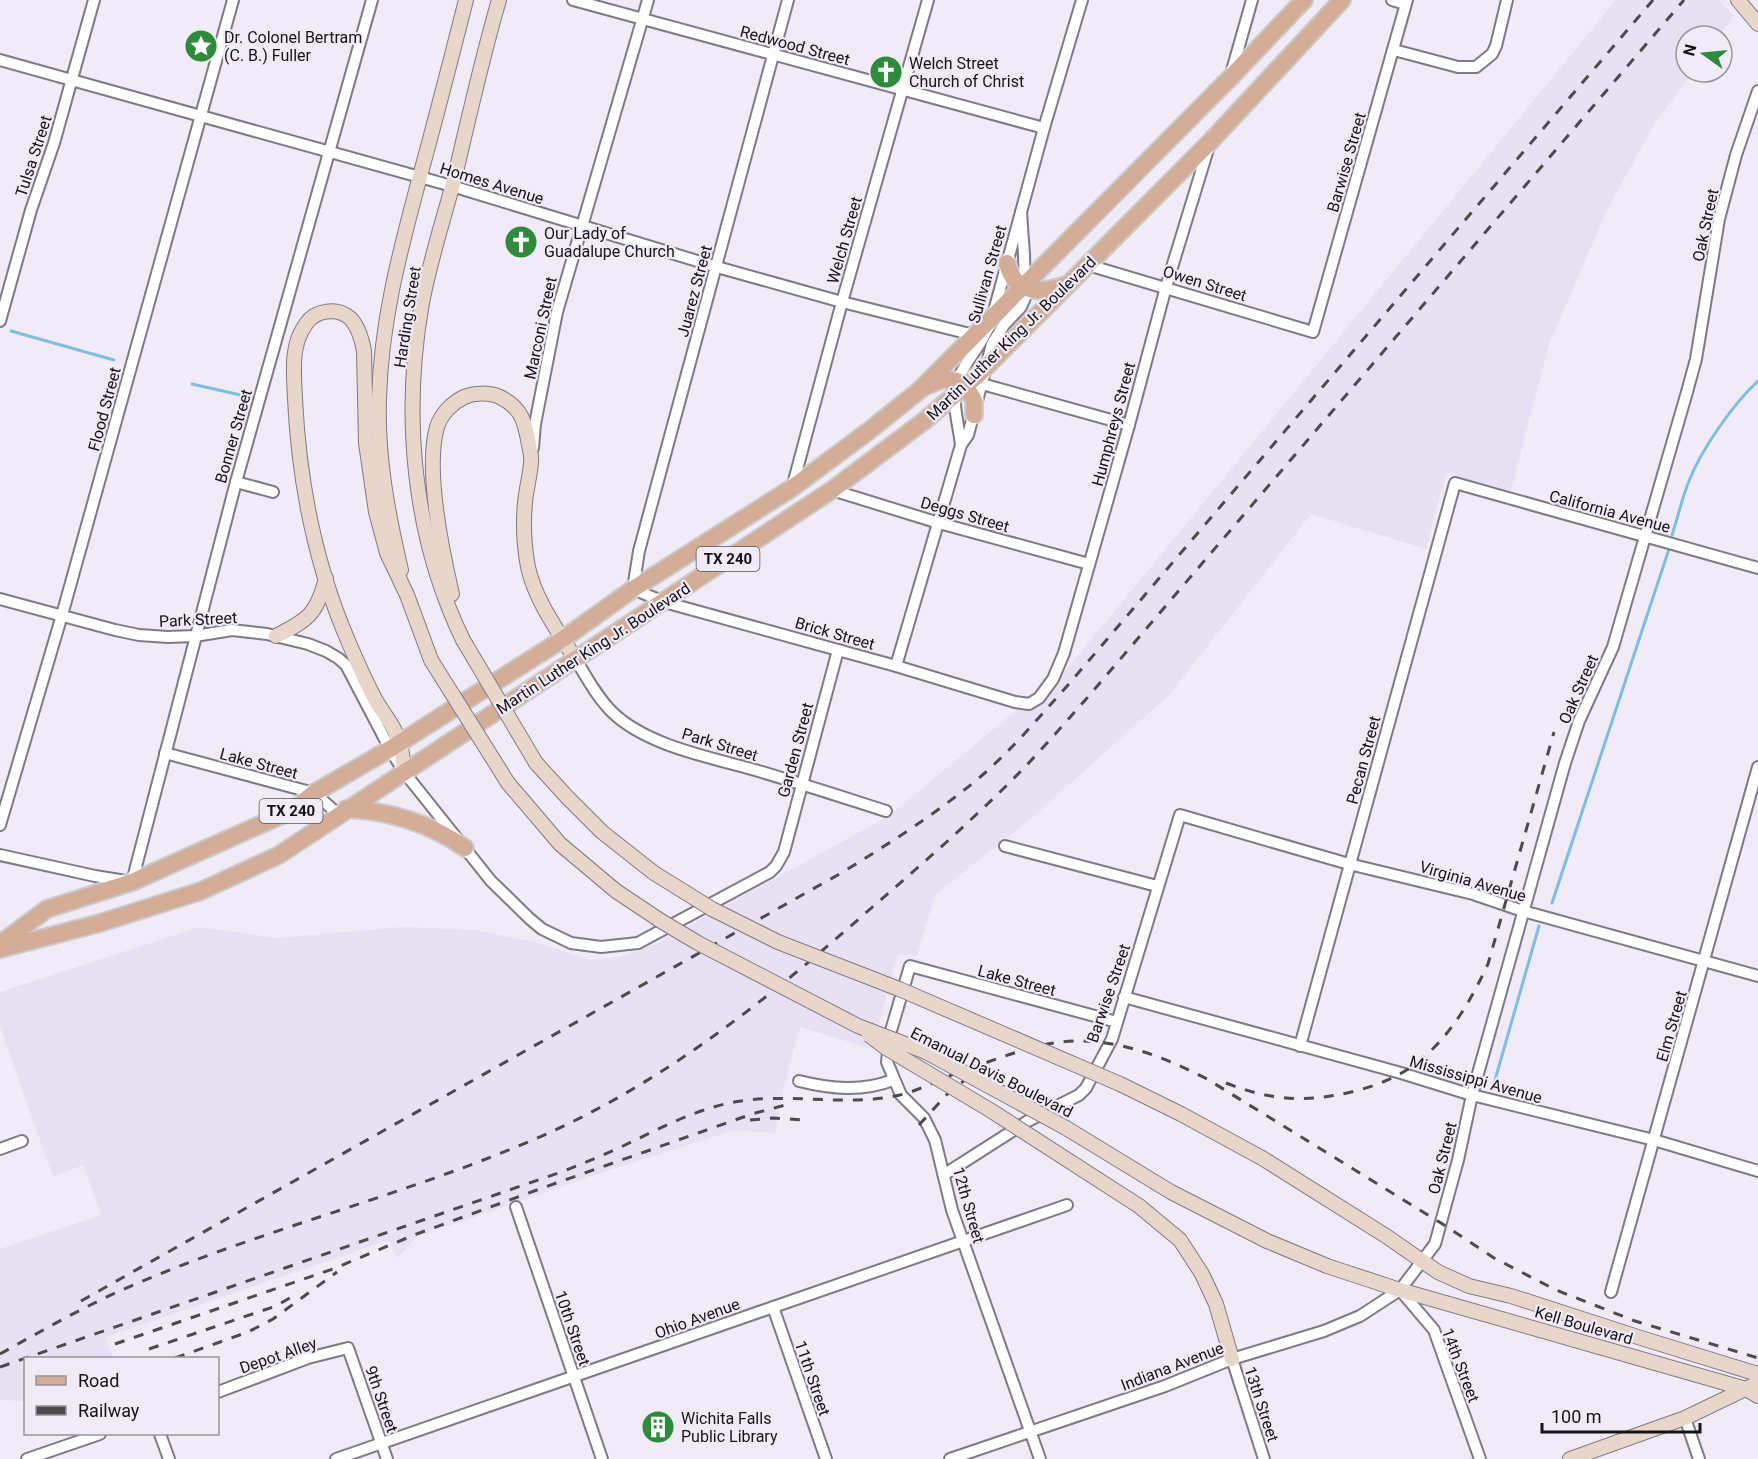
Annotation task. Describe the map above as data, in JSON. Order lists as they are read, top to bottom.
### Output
{
  "streets": {
    "main road": [
      "Harding Street",
      "Marconi Street",
      "Martin Luther King Jr. Boulevard",
      "TX 240",
      "Emanual Davis Boulevard",
      "Kell Boulevard"
    ],
    "street": [
      "Redwood Street",
      "Tulsa Street",
      "Barwise Street",
      "Homes Avenue",
      "Oak Street",
      "Welch Street",
      "Sullivan Street",
      "Owen Street",
      "Juarez Street",
      "Flood Street",
      "Humphreys Street",
      "Bonner Street",
      "California Avenue",
      "Deggs Street",
      "Park Street",
      "Brick Street",
      "Garden Street",
      "Pecan Street",
      "Lake Street",
      "Virginia Avenue",
      "Elm Street",
      "Mississippi Avenue",
      "12th Street",
      "Ohio Avenue",
      "10th Street",
      "Depot Alley",
      "14th Street",
      "Indiana Avenue",
      "11th Street",
      "9th Street",
      "13th Street"
    ]
  },
  "crossings": [
    ["Redwood Street", "Welch Street"],
    ["Redwood Street", "Sullivan Street"],
    ["Redwood Street", "Juarez Street"],
    ["Redwood Street", "Marconi Street"],
    ["Tulsa Street", "Homes Avenue"],
    ["Barwise Street", "Owen Street"],
    ["Barwise Street", "Lake Street"],
    ["Barwise Street", "Virginia Avenue"],
    ["Barwise Street", "Mississippi Avenue"],
    ["Barwise Street", "12th Street"],
    ["Homes Avenue", "Welch Street"],
    ["Homes Avenue", "Juarez Street"],
    ["Homes Avenue", "Harding Street"],
    ["Homes Avenue", "Marconi Street"],
    ["Homes Avenue", "Martin Luther King Jr. Boulevard"],
    ["Homes Avenue", "Flood Street"],
    ["Homes Avenue", "Bonner Street"],
    ["Oak Street", "California Avenue"],
    ["Oak Street", "Virginia Avenue"],
    ["Oak Street", "Emanual Davis Boulevard"],
    ["Oak Street", "Mississippi Avenue"],
    ["Oak Street", "Kell Boulevard"],
    ["Oak Street", "14th Street"],
    ["Oak Street", "Indiana Avenue"],
    ["Welch Street", "Martin Luther King Jr. Boulevard"],
    ["Sullivan Street", "Martin Luther King Jr. Boulevard"],
    ["Sullivan Street", "Deggs Street"],
    ["Sullivan Street", "Brick Street"],
    ["Owen Street", "Martin Luther King Jr. Boulevard"],
    ["Owen Street", "Humphreys Street"],
    ["Juarez Street", "Martin Luther King Jr. Boulevard"],
    ["Juarez Street", "Brick Street"],
    ["Harding Street", "Emanual Davis Boulevard"],
    ["Marconi Street", "Martin Luther King Jr. Boulevard"],
    ["Marconi Street", "Park Street"],
    ["Martin Luther King Jr. Boulevard", "Humphreys Street"],
    ["Martin Luther King Jr. Boulevard", "Bonner Street"],
    ["Martin Luther King Jr. Boulevard", "Deggs Street"],
    ["Martin Luther King Jr. Boulevard", "Park Street"],
    ["Martin Luther King Jr. Boulevard", "Brick Street"],
    ["Martin Luther King Jr. Boulevard", "Lake Street"],
    ["Flood Street", "Park Street"],
    ["Humphreys Street", "Deggs Street"],
    ["Humphreys Street", "Brick Street"],
    ["Bonner Street", "Park Street"],
    ["Bonner Street", "Lake Street"],
    ["California Avenue", "Pecan Street"],
    ["Park Street", "Garden Street"],
    ["Brick Street", "Garden Street"],
    ["Pecan Street", "Virginia Avenue"],
    ["Pecan Street", "Mississippi Avenue"],
    ["Lake Street", "12th Street"],
    ["Virginia Avenue", "Elm Street"],
    ["Elm Street", "Mississippi Avenue"],
    ["Emanual Davis Boulevard", "Kell Boulevard"],
    ["Emanual Davis Boulevard", "14th Street"],
    ["Emanual Davis Boulevard", "Indiana Avenue"],
    ["12th Street", "Ohio Avenue"],
    ["12th Street", "Indiana Avenue"],
    ["Ohio Avenue", "10th Street"],
    ["Ohio Avenue", "11th Street"],
    ["Ohio Avenue", "9th Street"],
    ["Kell Boulevard", "14th Street"],
    ["Kell Boulevard", "Indiana Avenue"],
    ["Depot Alley", "9th Street"],
    ["14th Street", "Indiana Avenue"],
    ["Indiana Avenue", "13th Street"]
  ],
  "places": {
    "place": ["Dr. Colonel Bertram (C. B.) Fuller"],
    "church": ["Welch Street Church of Christ", "Our Lady of Guadalupe Church"],
    "building": ["Wichita Falls Public Library"]
  },
  "legend": ["Road", "Railway"],
  "scale_bar": "100 m",
  "north": "left"
}
